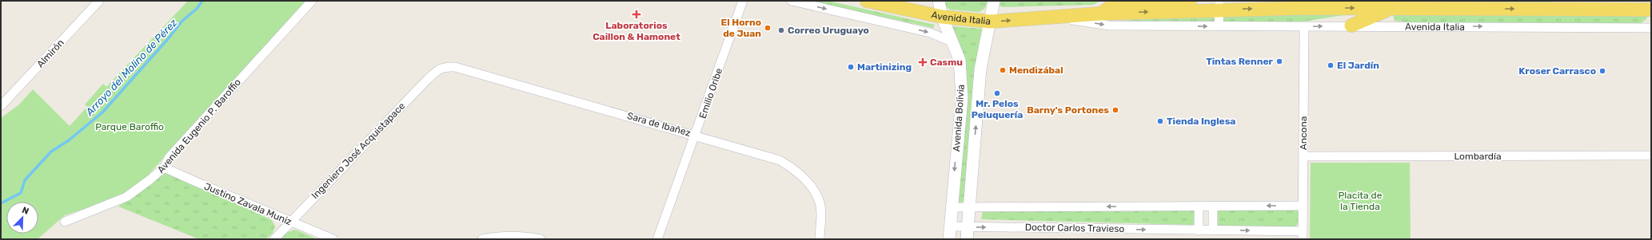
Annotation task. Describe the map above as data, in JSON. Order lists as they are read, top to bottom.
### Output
{
  "streets": {
    "main road": ["Avenida Italia"],
    "street": [
      "Almirón",
      "Emilio Oribe",
      "Avenida Bolivia",
      "Sara de Ibañez",
      "Avenida Eugenio P. Baroffio",
      "Ancona",
      "Ingeniero José Acquistapace",
      "Lombardía",
      "Justino Zavala Muniz",
      "Doctor Carlos Travieso"
    ]
  },
  "crossings": [
    ["Avenida Italia", "Avenida Bolivia"],
    ["Avenida Italia", "Ancona"],
    ["Emilio Oribe", "Sara de Ibañez"],
    ["Avenida Bolivia", "Doctor Carlos Travieso"],
    ["Sara de Ibañez", "Ingeniero José Acquistapace"],
    ["Avenida Eugenio P. Baroffio", "Justino Zavala Muniz"],
    ["Ancona", "Lombardía"],
    ["Ancona", "Doctor Carlos Travieso"],
    ["Ingeniero José Acquistapace", "Justino Zavala Muniz"]
  ],
  "one_way": ["Avenida Italia"],
  "water": ["Arroyo del Molino de Pérez"],
  "parks": ["Parque Baroffio", "Placita de la Tienda"],
  "places": {
    "health": ["Laboratorios Caillon & Hamonet", "Casmu"],
    "other": [
      "El Horno de Juan",
      "Correo Uruguayo",
      "Tintas Renner",
      "El Jardín",
      "Martinizing",
      "Mendizábal",
      "Kroser Carrasco",
      "Mr. Pelos Peluquería",
      "Barny's Portones",
      "Tienda Inglesa"
    ]
  },
  "north": "top right"
}
